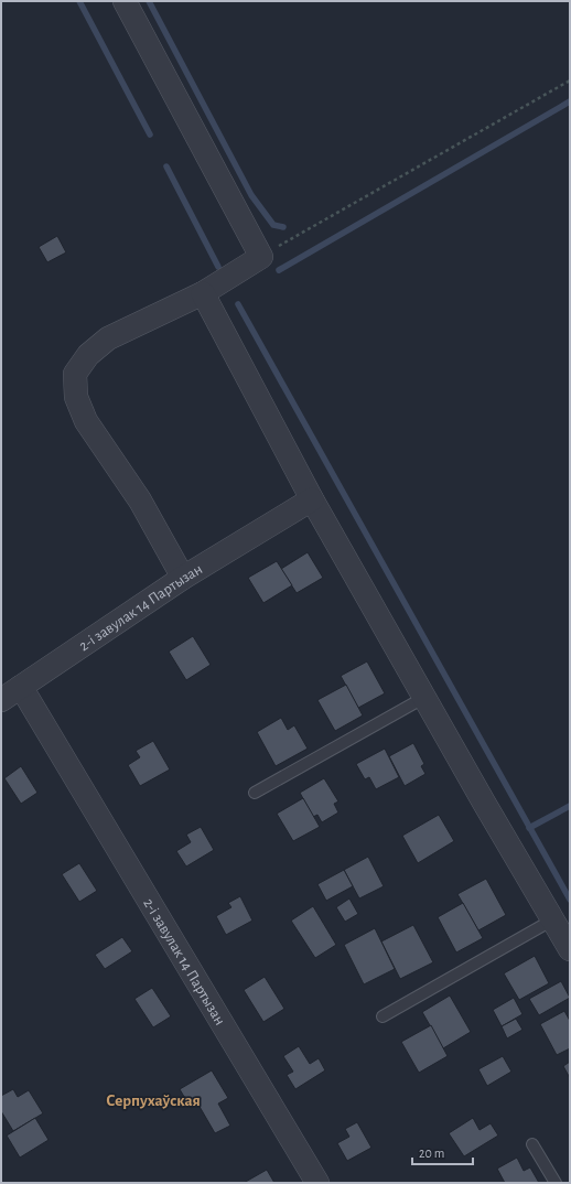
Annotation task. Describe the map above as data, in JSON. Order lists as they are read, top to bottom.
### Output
{
  "streets": {
    "street": ["2-і завулак 14 Партызан"]
  },
  "districts": ["Серпухаўская"],
  "scale_bar": "20 m"
}
